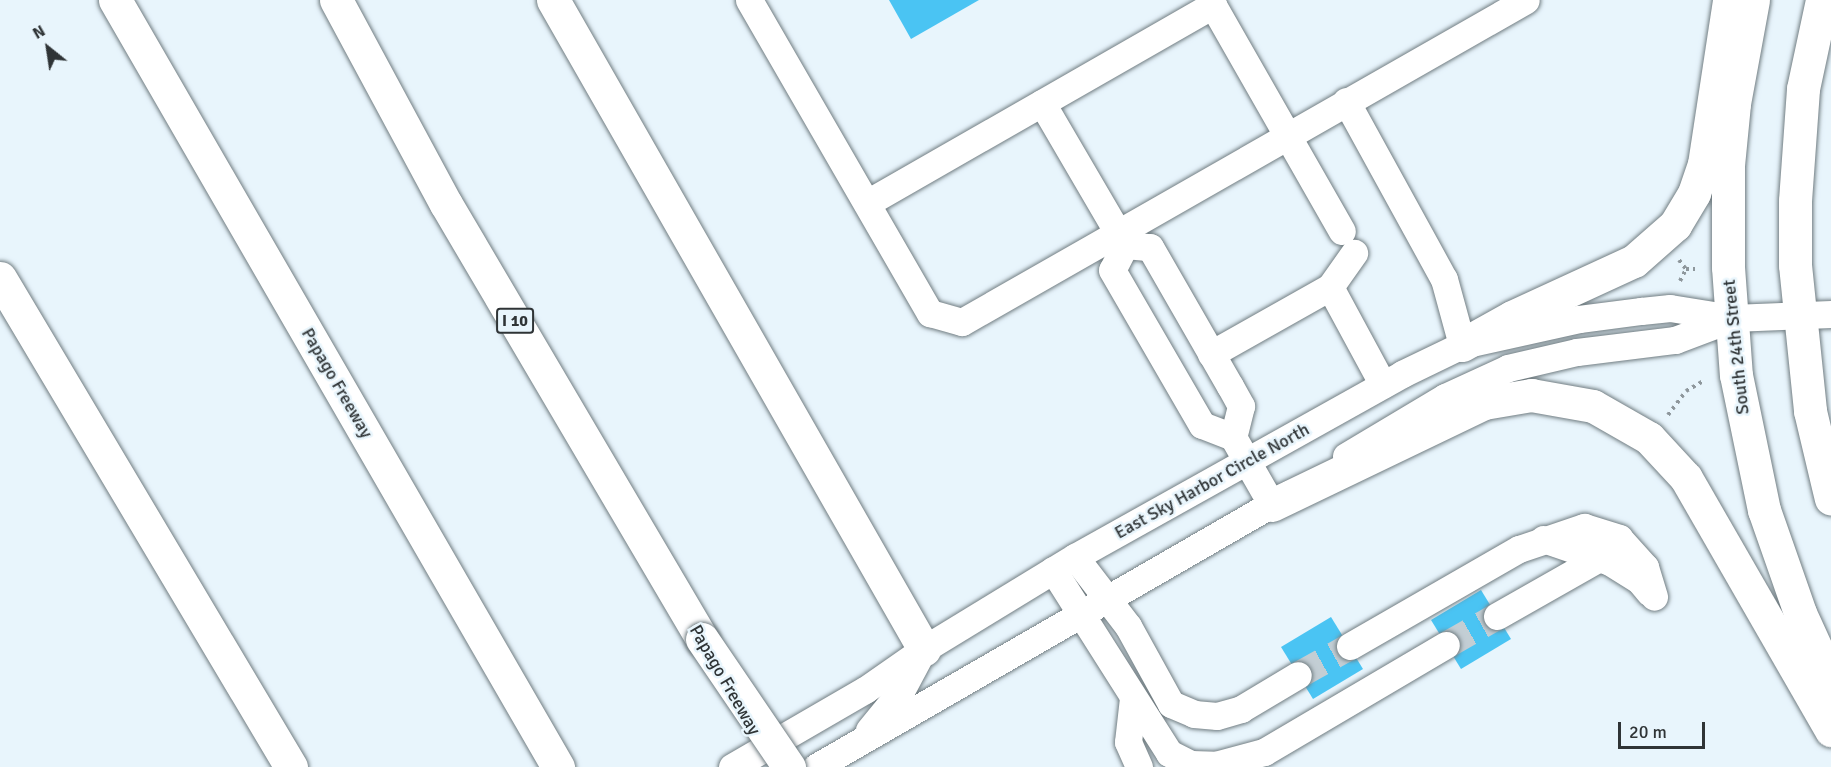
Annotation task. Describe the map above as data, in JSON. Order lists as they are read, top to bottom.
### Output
{
  "streets": {
    "main road": ["I 10", "South 24th Street", "Papago Freeway"],
    "street": ["East Sky Harbor Circle North"]
  },
  "crossings": [
    ["South 24th Street", "East Sky Harbor Circle North"]
  ],
  "scale_bar": "20 m",
  "north": "top left"
}
